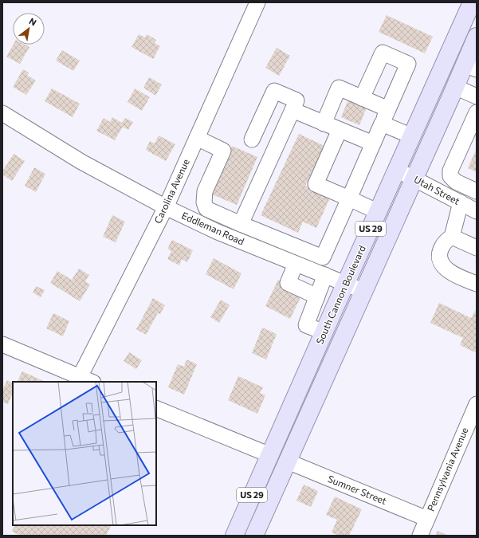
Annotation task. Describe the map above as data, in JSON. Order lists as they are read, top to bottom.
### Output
{
  "streets": {
    "main road": ["US 29", "South Cannon Boulevard"],
    "street": [
      "Utah Street",
      "Carolina Avenue",
      "Eddleman Road",
      "Pennsylvania Avenue",
      "Sumner Street"
    ]
  },
  "crossings": [
    ["Utah Street", "South Cannon Boulevard"],
    ["Carolina Avenue", "Eddleman Road"],
    ["Eddleman Road", "South Cannon Boulevard"],
    ["South Cannon Boulevard", "Sumner Street"],
    ["Pennsylvania Avenue", "Sumner Street"]
  ],
  "north": "top right"
}
